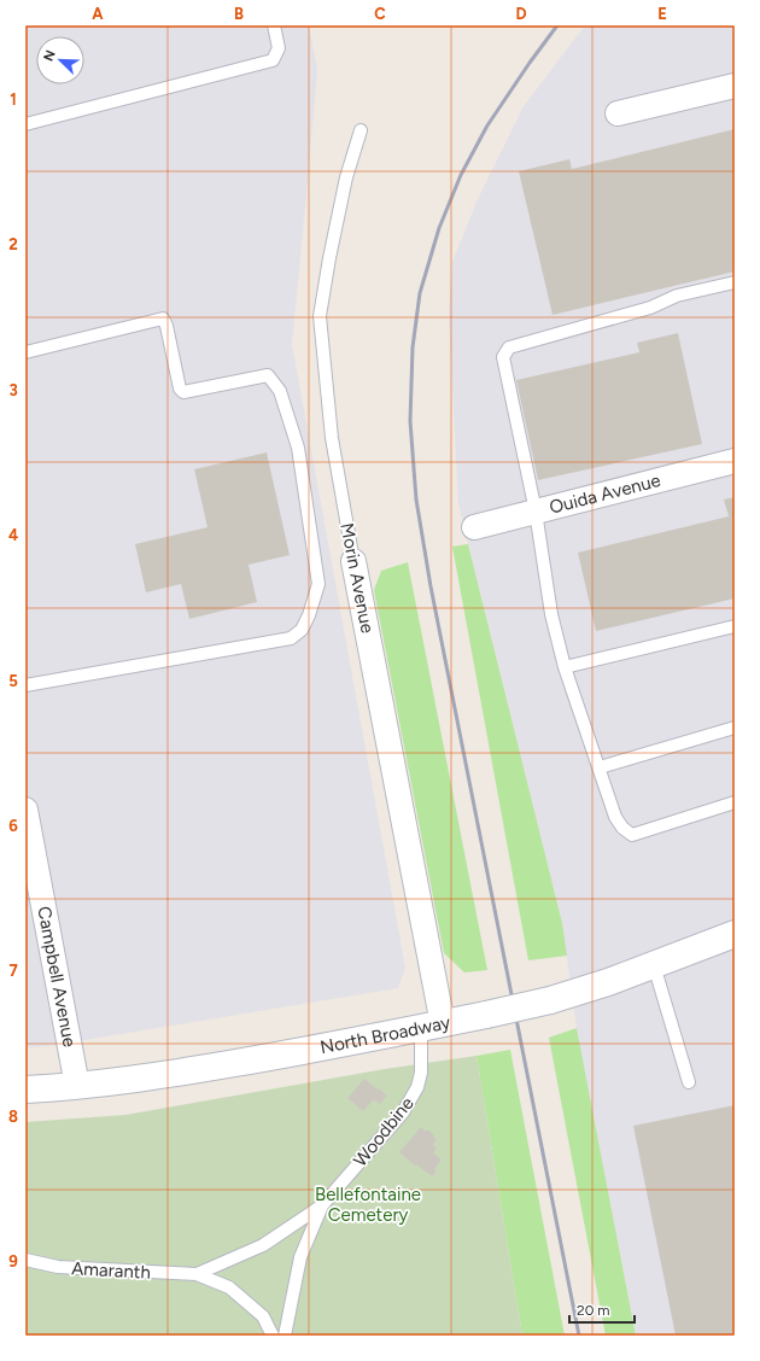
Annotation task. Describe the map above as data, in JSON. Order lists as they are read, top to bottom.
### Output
{
  "streets": {
    "main road": ["North Broadway"],
    "street": ["Ouida Avenue", "Morin Avenue", "Campbell Avenue"],
    "lane": ["Woodbine", "Amaranth"]
  },
  "crossings": [
    ["Morin Avenue", "North Broadway"],
    ["Morin Avenue", "Woodbine"],
    ["Campbell Avenue", "North Broadway"],
    ["North Broadway", "Woodbine"],
    ["Woodbine", "Amaranth"]
  ],
  "parks": ["Bellefontaine Cemetery"],
  "scale_bar": "20 m",
  "north": "top left",
  "grid": {
    "columns": [
      "A",
      "B",
      "C",
      "D",
      "E"
    ],
    "rows": [
      "1",
      "2",
      "3",
      "4",
      "5",
      "6",
      "7",
      "8",
      "9"
    ]
  }
}
